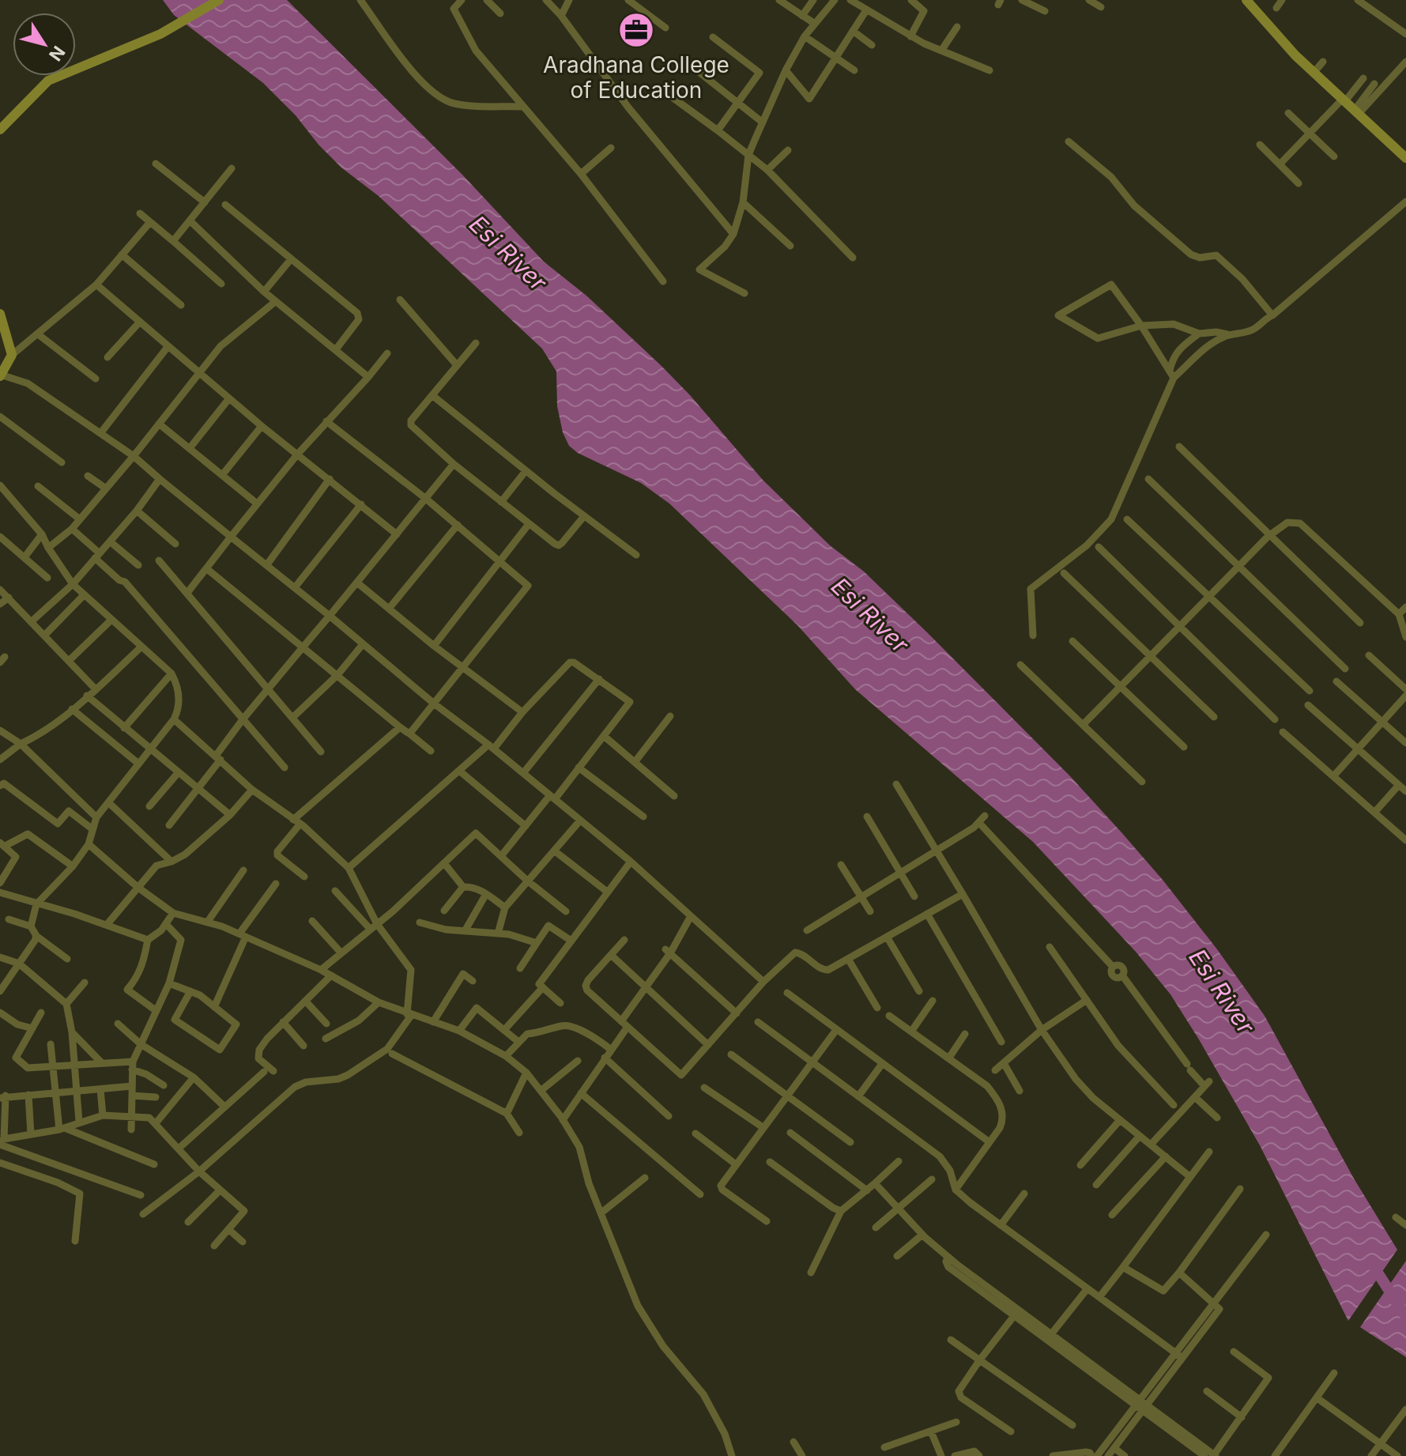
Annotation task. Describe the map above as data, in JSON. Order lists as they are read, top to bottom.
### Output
{
  "water": ["Esi River"],
  "places": {
    "office": ["Aradhana College of Education"]
  },
  "north": "bottom right"
}
